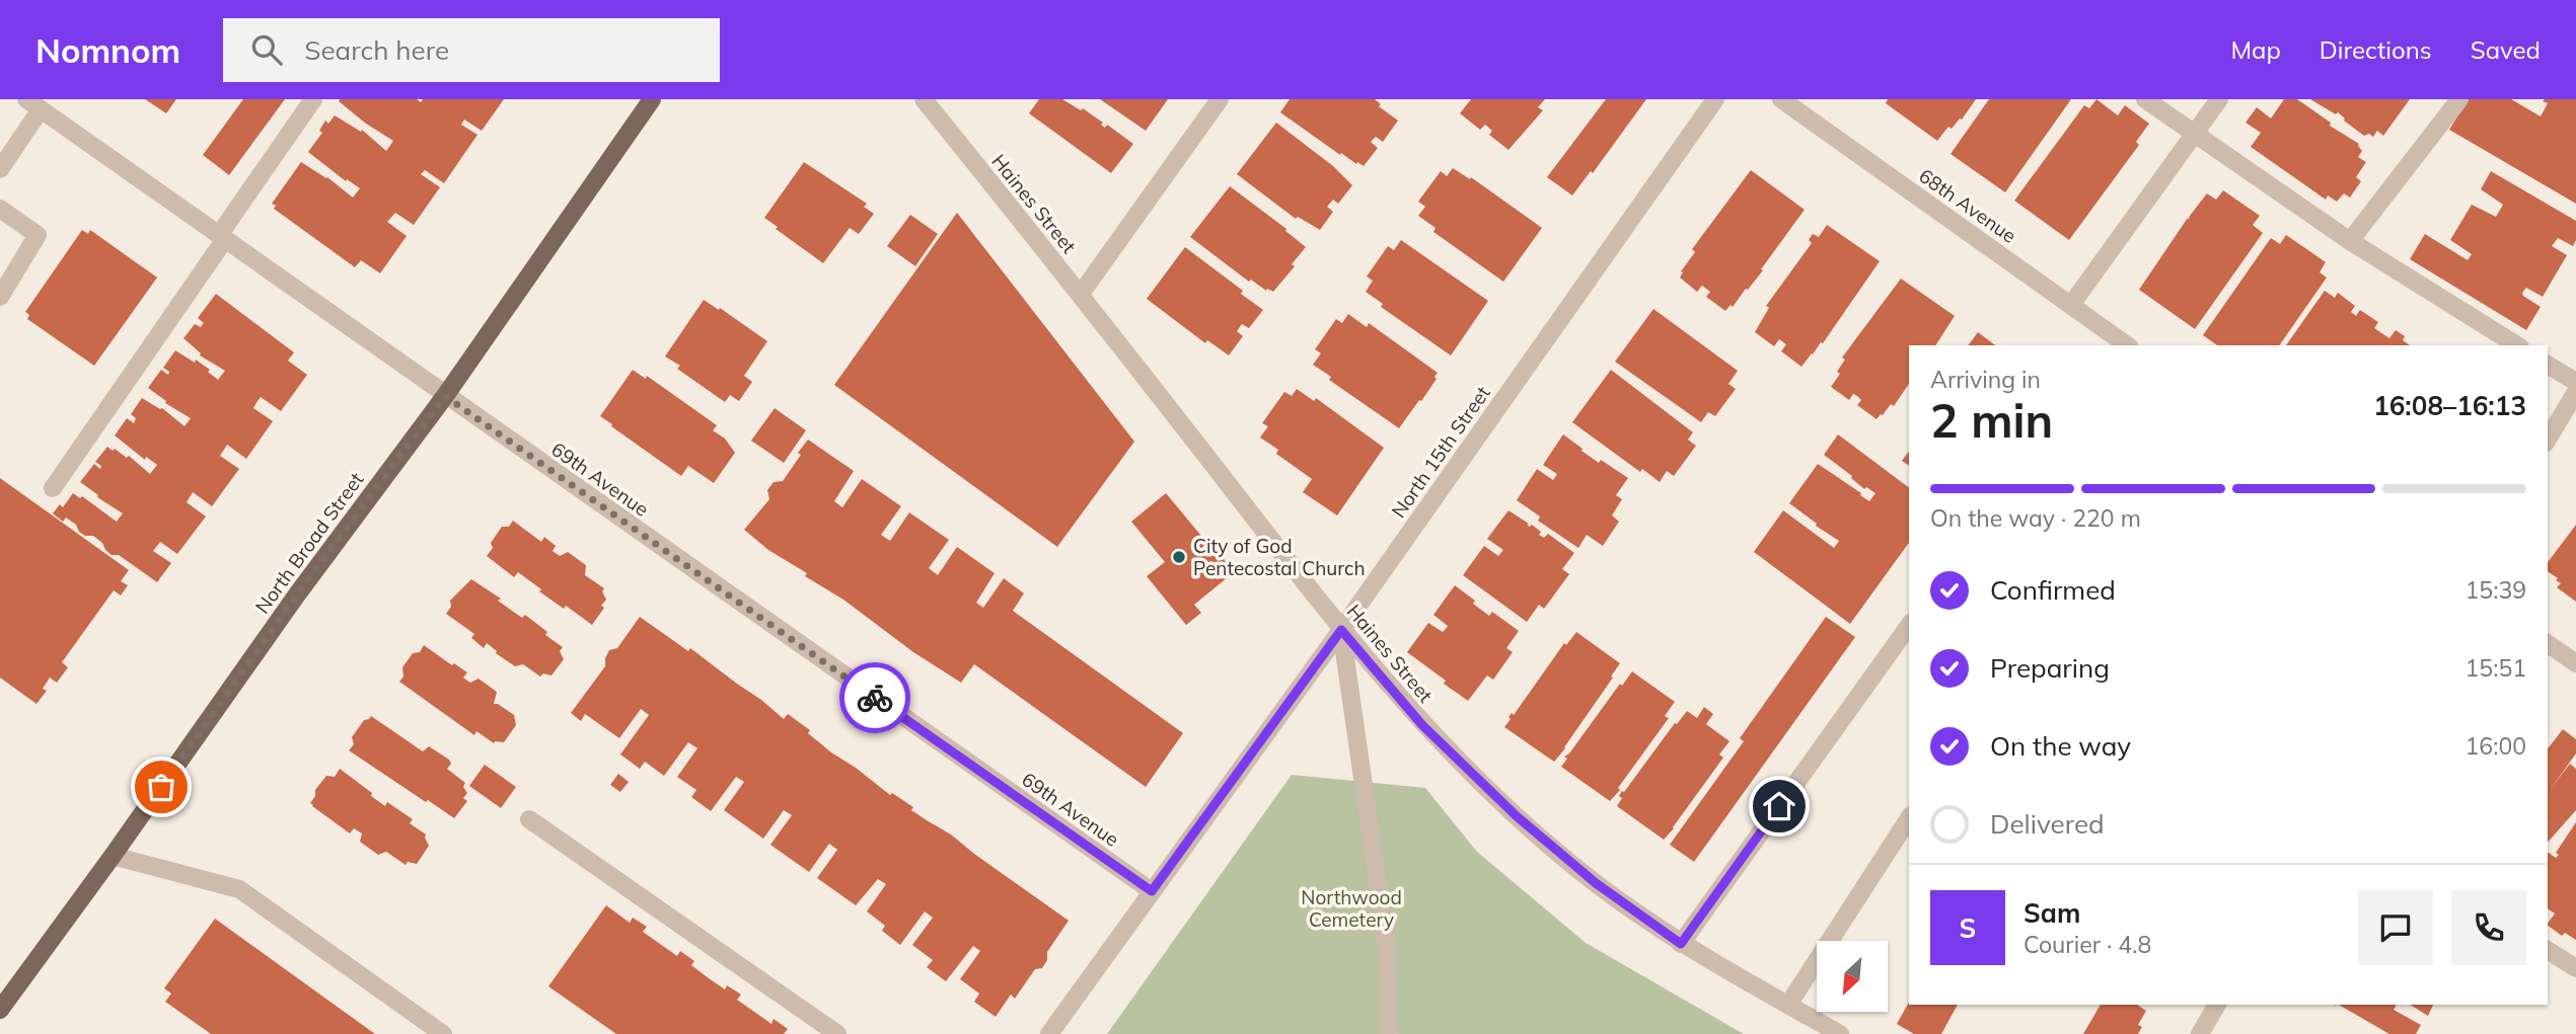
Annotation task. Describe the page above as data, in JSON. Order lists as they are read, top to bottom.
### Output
{
  "streets": {
    "main road": ["North Broad Street"],
    "street": [
      "Haines Street",
      "68th Avenue",
      "North 15th Street",
      "69th Avenue"
    ]
  },
  "crossings": [
    ["Haines Street", "North 15th Street"],
    ["North 15th Street", "69th Avenue"],
    ["69th Avenue", "North Broad Street"]
  ],
  "parks": ["Northwood Cemetery"],
  "places": ["City of God Pentecostal Church"],
  "north": "bottom left",
  "page": {
    "header": "Nomnom",
    "search": "Search here",
    "nav": ["Map", "Directions", "Saved"],
    "heading": ["2 min", "Arriving in", "16:08–16:13"],
    "panel": ["Sam", "Courier · 4.8"],
    "bar": "On the way · 220 m",
    "list": [
      ["Confirmed", "15:39"],
      ["Preparing", "15:51"],
      ["On the way", "16:00"],
      "Delivered"
    ],
    "round": "S"
  }
}
